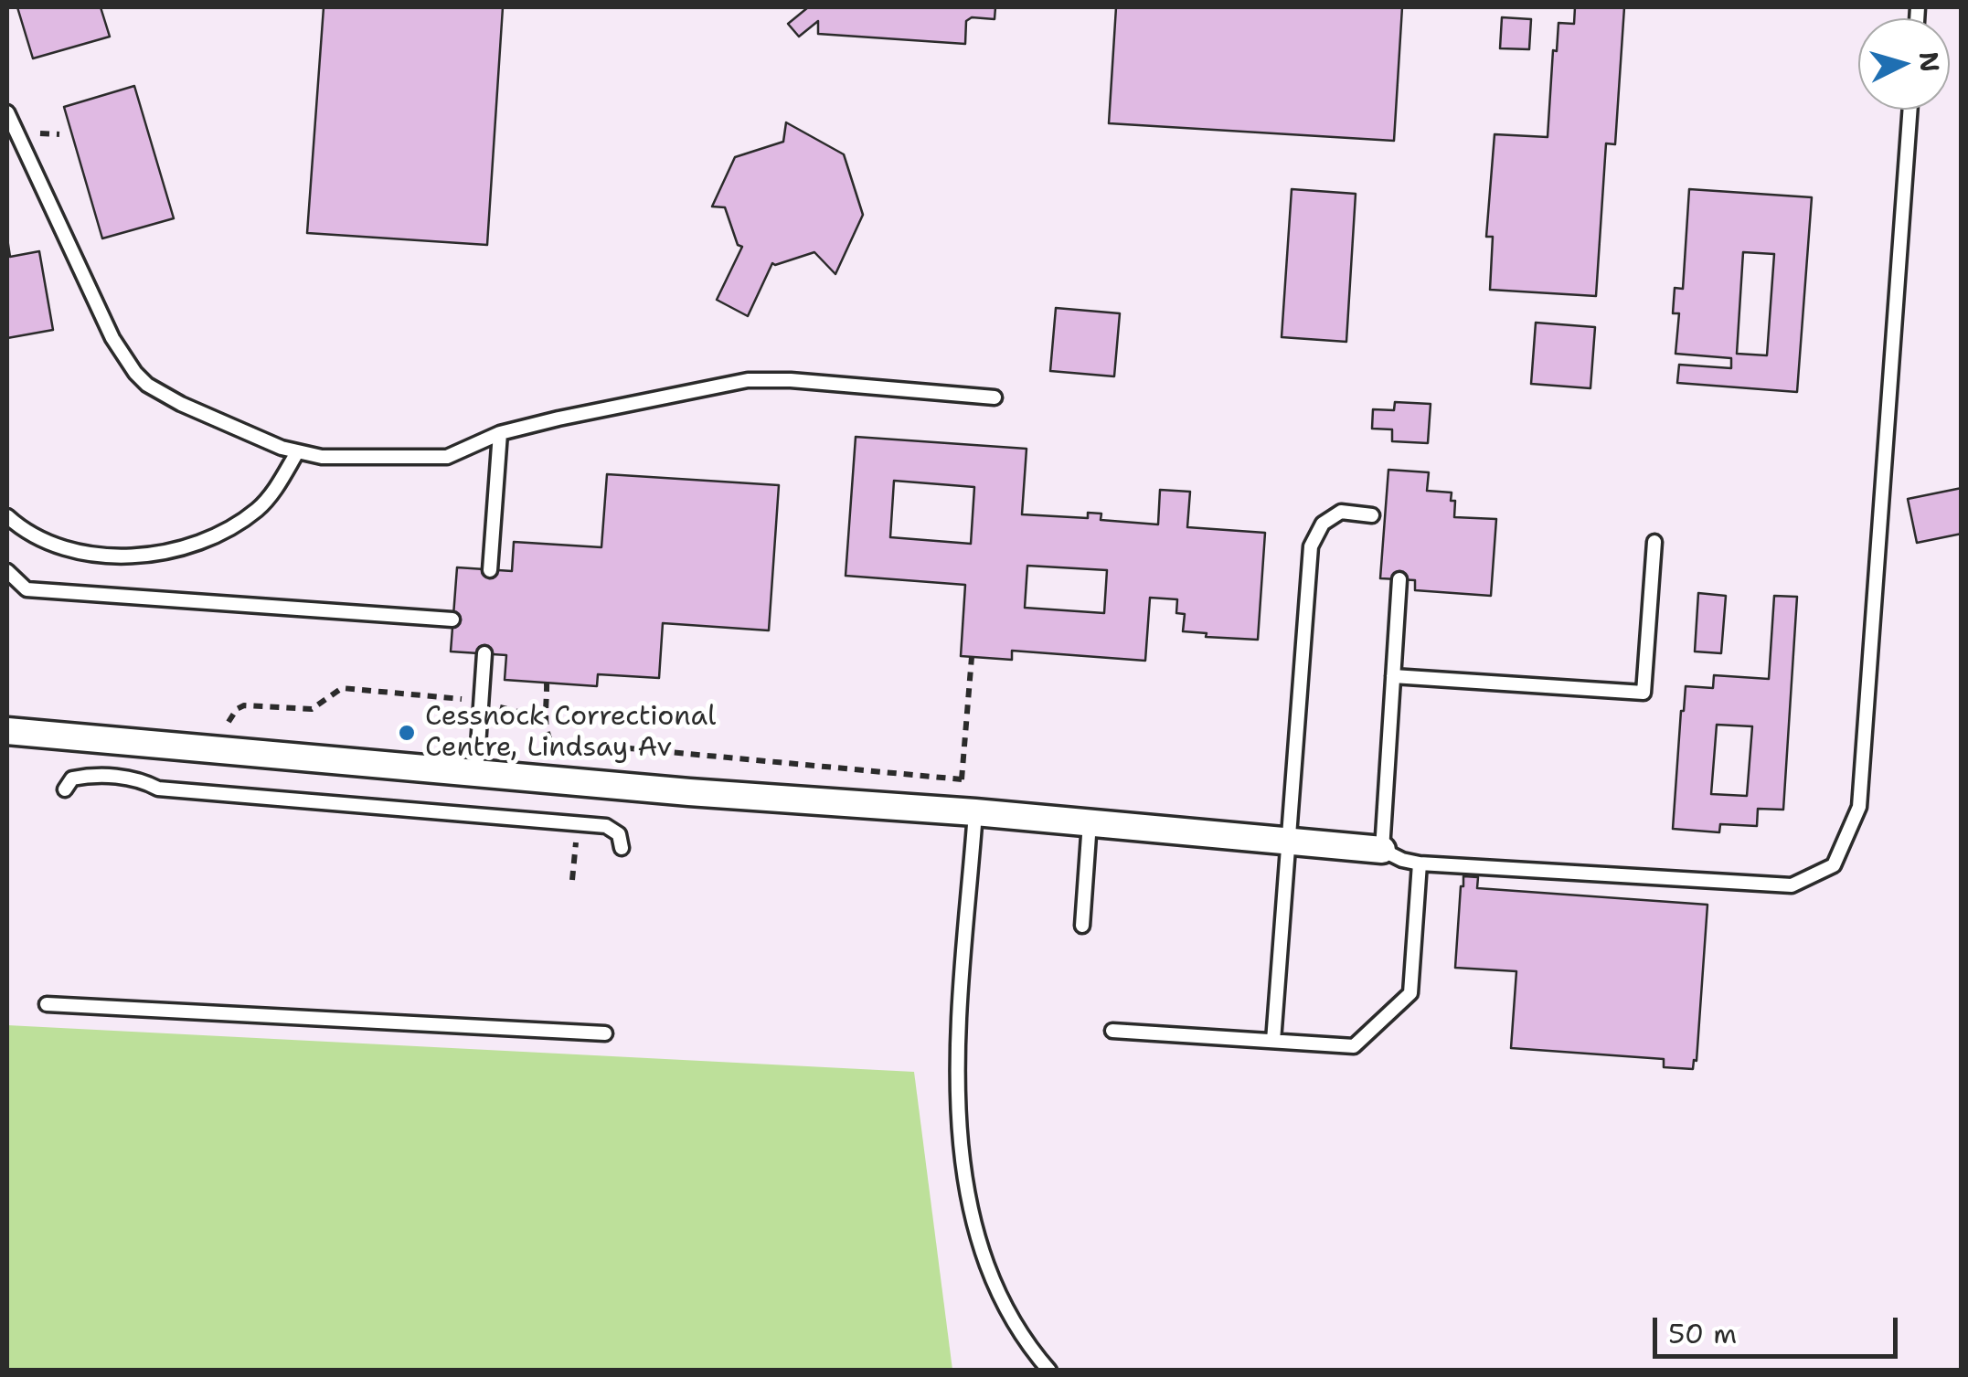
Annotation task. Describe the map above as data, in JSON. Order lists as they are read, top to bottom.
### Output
{
  "places": ["Cessnock Correctional Centre, Lindsay Av"],
  "scale_bar": "50 m",
  "north": "right"
}
